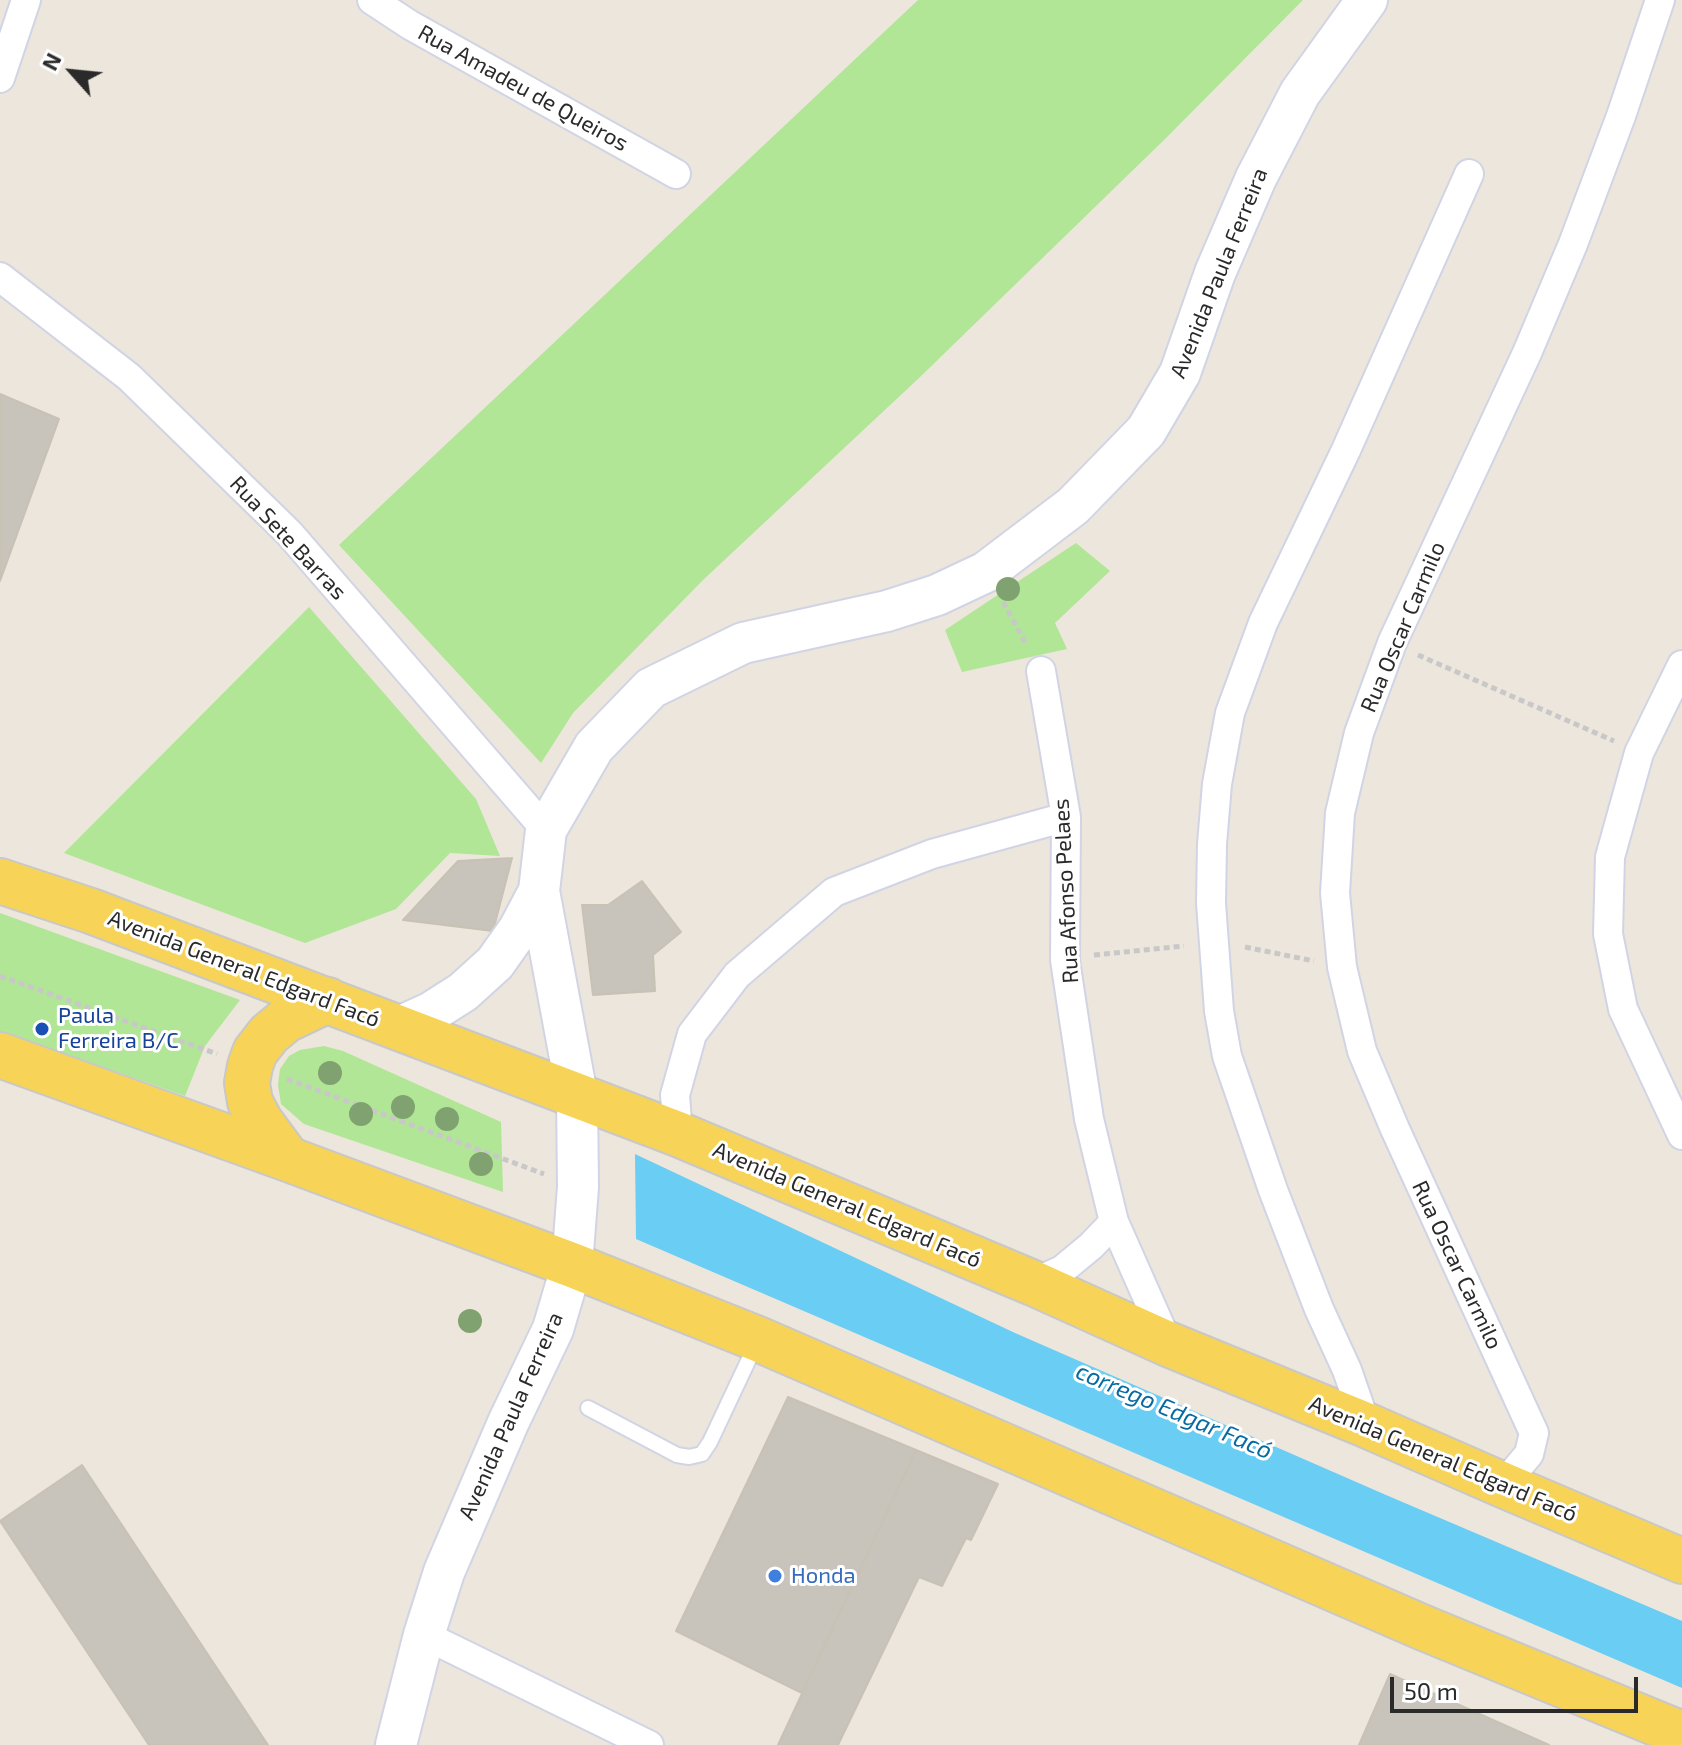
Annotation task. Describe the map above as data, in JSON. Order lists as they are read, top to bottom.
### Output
{
  "streets": {
    "main road": ["Avenida Paula Ferreira", "Avenida General Edgard Facó"],
    "street": [
      "Rua Amadeu de Queiros",
      "Rua Sete Barras",
      "Rua Oscar Carmilo",
      "Rua Afonso Pelaes"
    ]
  },
  "crossings": [
    ["Avenida Paula Ferreira", "Rua Sete Barras"],
    ["Avenida Paula Ferreira", "Avenida General Edgard Facó"],
    ["Rua Oscar Carmilo", "Avenida General Edgard Facó"],
    ["Rua Afonso Pelaes", "Avenida General Edgard Facó"]
  ],
  "water": ["corrego Edgar Facó"],
  "places": ["Paula Ferreira B/C", "Honda"],
  "scale_bar": "50 m",
  "north": "top left"
}
